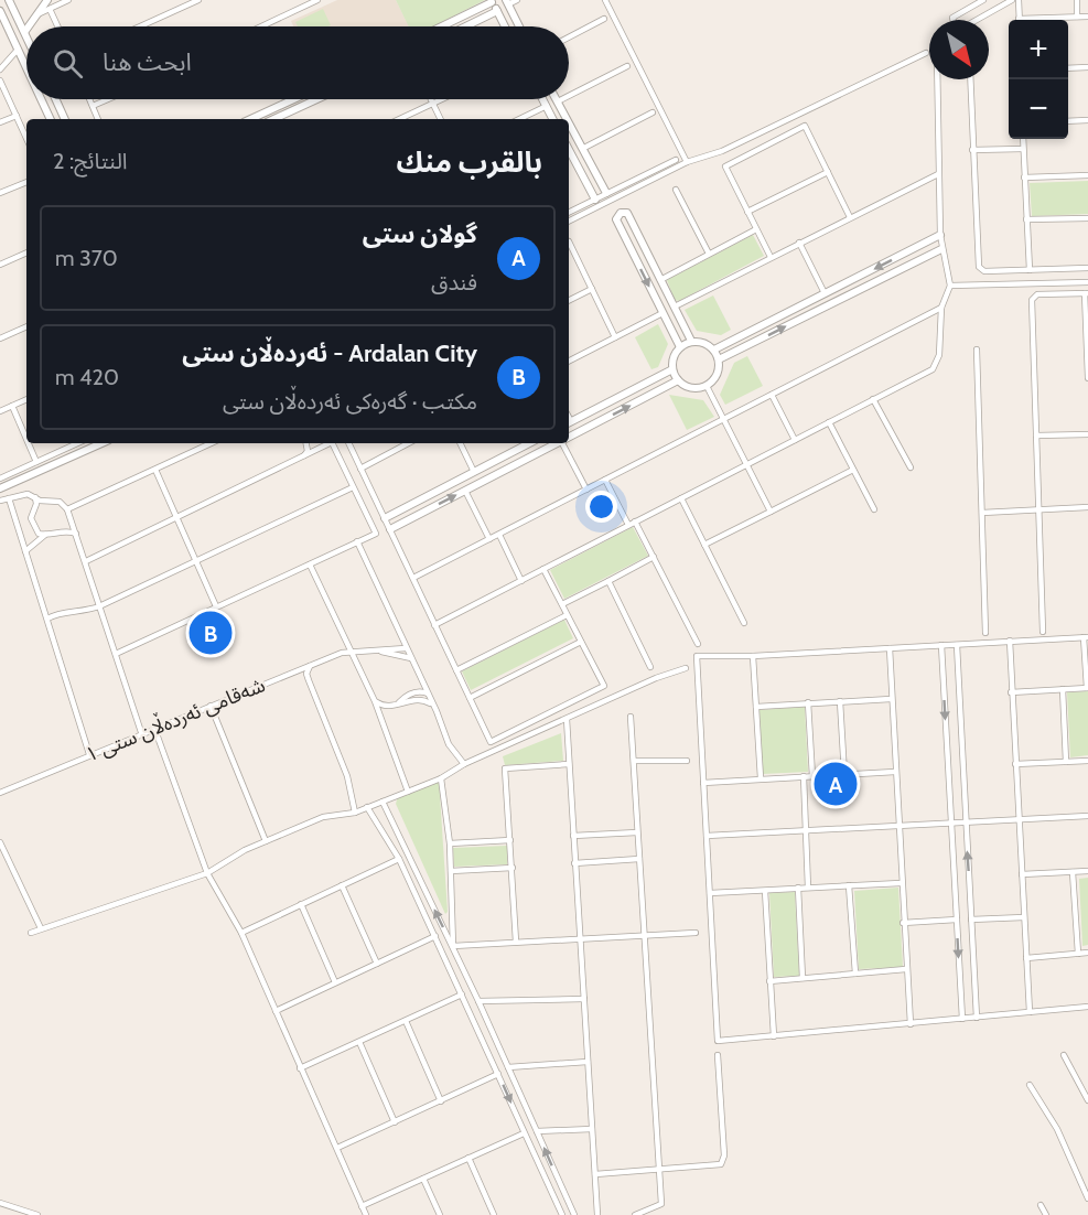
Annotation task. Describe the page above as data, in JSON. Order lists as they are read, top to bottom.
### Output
{
  "streets": {
    "street": ["شەقامی ئەردەڵان ستی ١"]
  },
  "north": "bottom right",
  "page": {
    "map_buttons": ["+", "−"],
    "search": "ابحث هنا",
    "heading": ["بالقرب منك", "النتائج: 2"],
    "list": [
      {
        "mark": "A",
        "name": "گولان ستی",
        "note": "فندق",
        "value": "370 m"
      },
      {
        "mark": "B",
        "name": "Ardalan City - ئەردەڵان ستی",
        "note": "مكتب · گەرەکی ئەردەڵان ستی",
        "value": "420 m"
      }
    ],
    "pins": ["B", "A"]
  }
}
